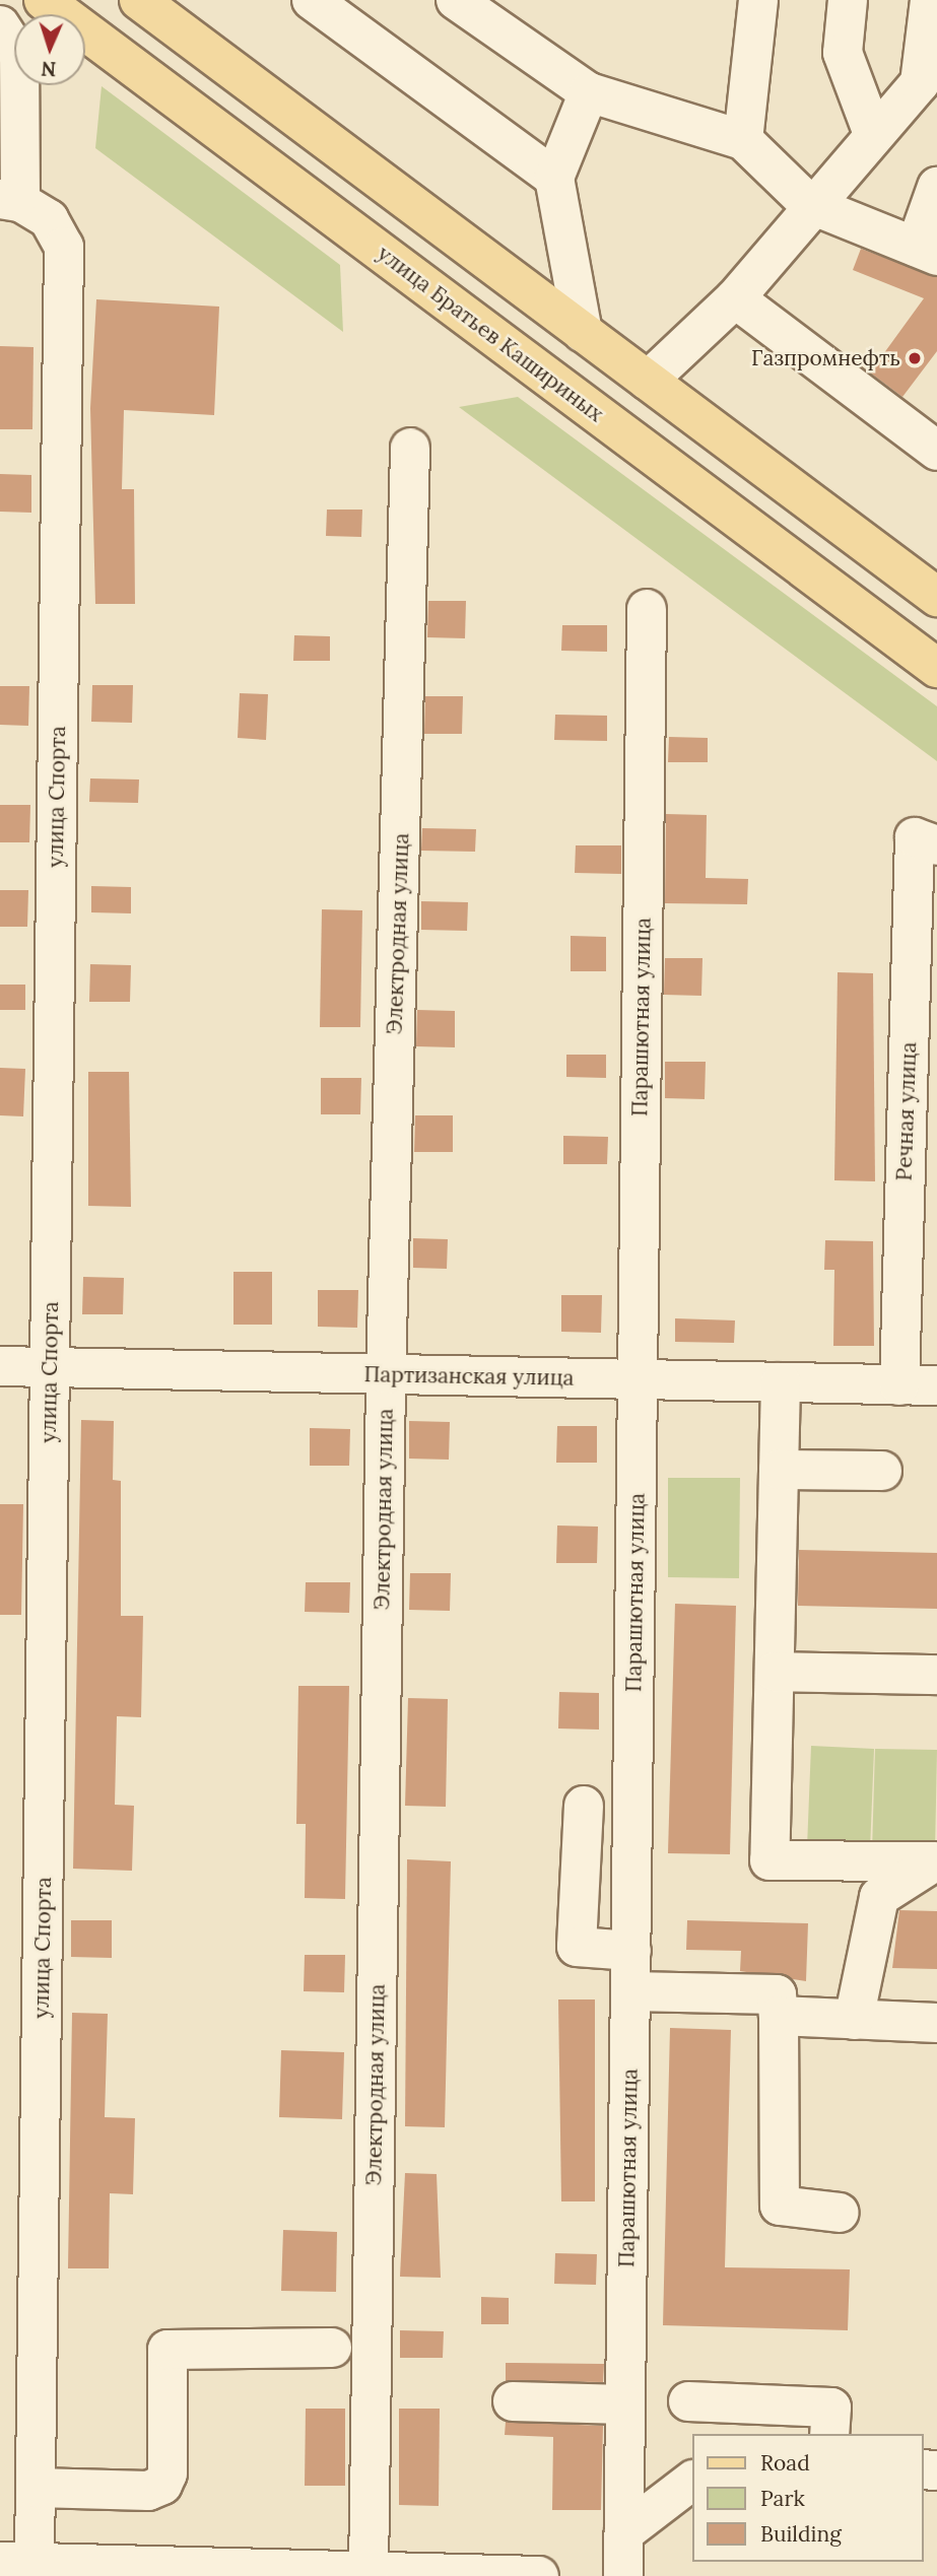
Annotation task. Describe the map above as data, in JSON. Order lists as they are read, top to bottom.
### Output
{
  "streets": {
    "main road": ["улица Братьев Кашириных"],
    "street": [
      "улица Спорта",
      "Электродная улица",
      "Парашютная улица",
      "Речная улица",
      "Партизанская улица"
    ]
  },
  "crossings": [
    ["улица Спорта", "Партизанская улица"],
    ["Электродная улица", "Партизанская улица"],
    ["Парашютная улица", "Партизанская улица"],
    ["Речная улица", "Партизанская улица"]
  ],
  "places": ["Газпромнефть"],
  "legend": ["Road", "Park", "Building"],
  "north": "bottom"
}
